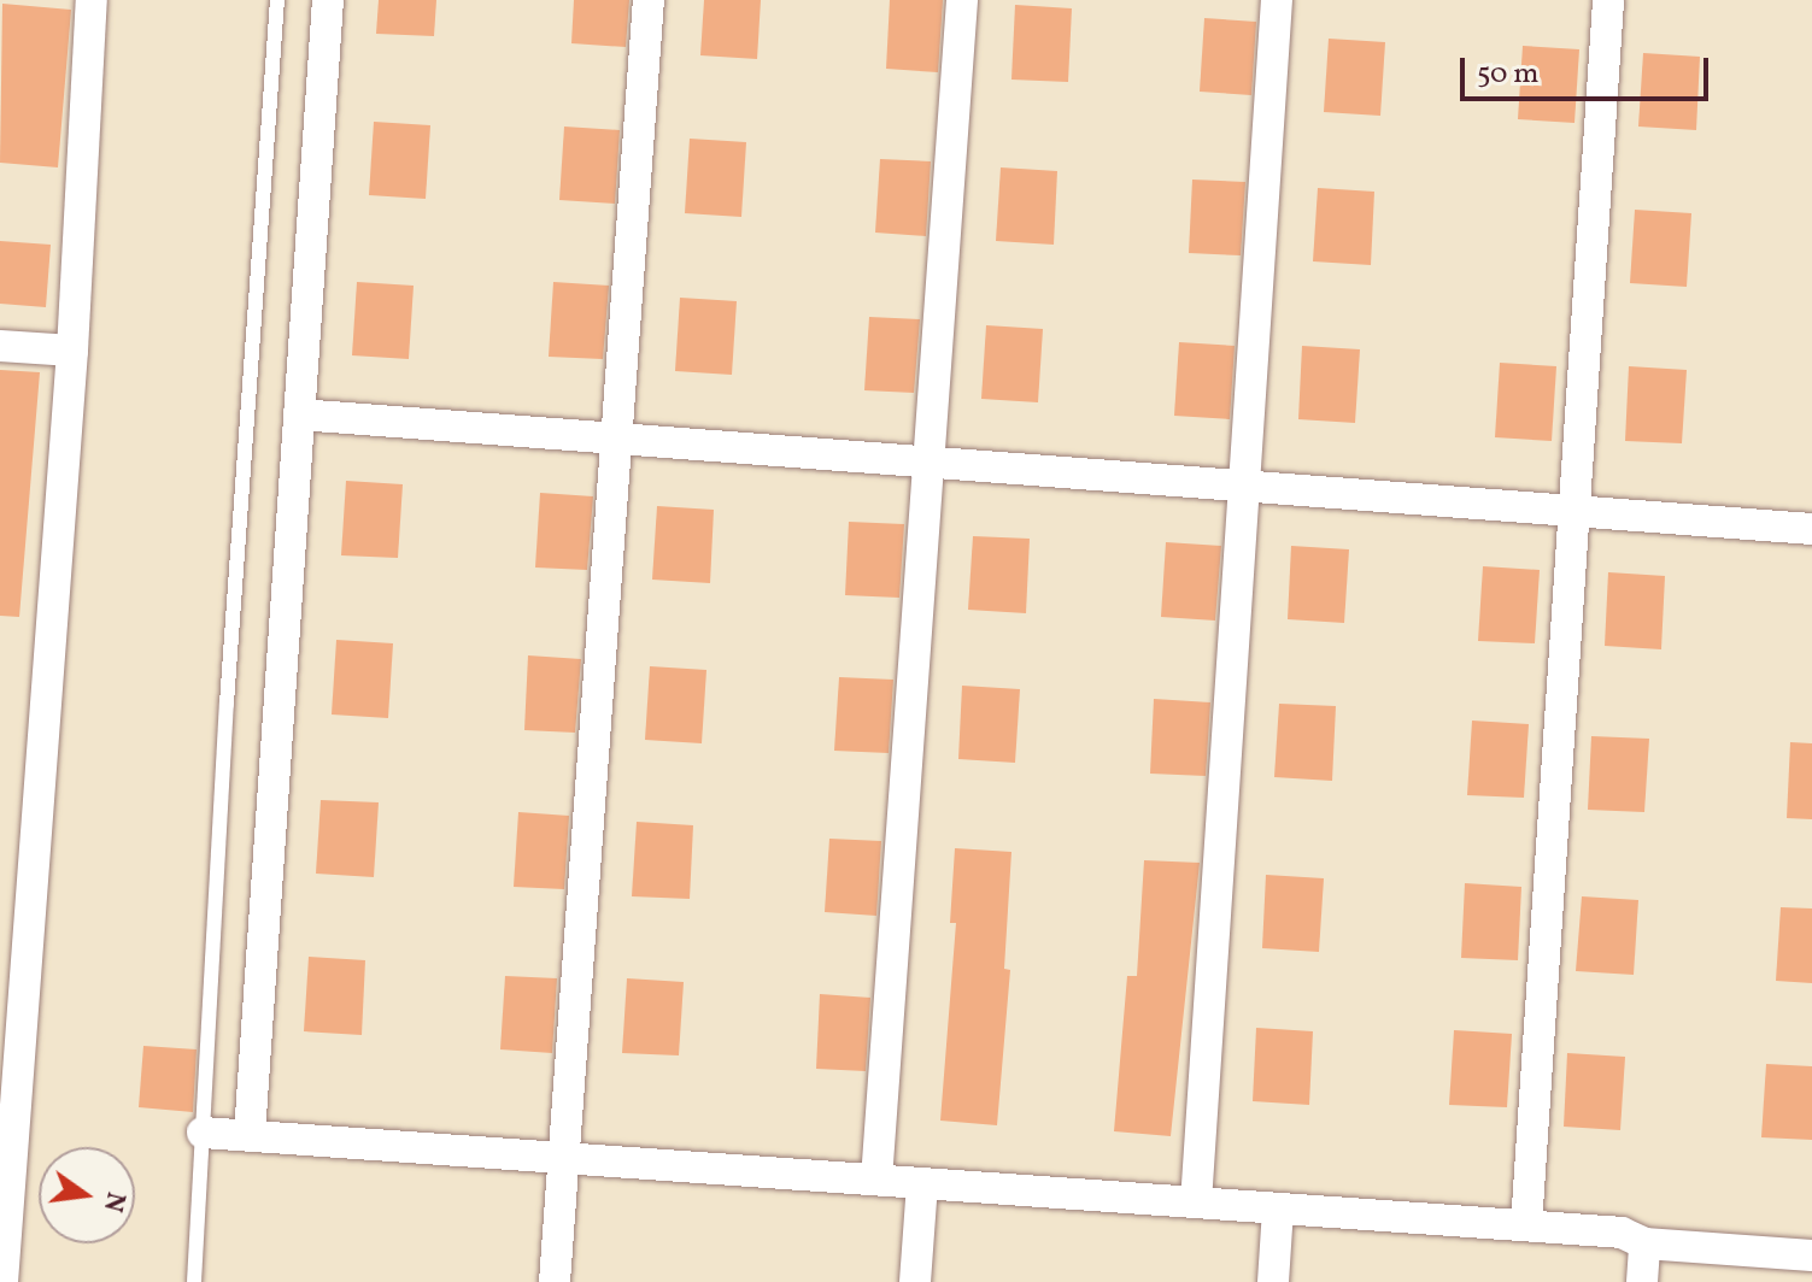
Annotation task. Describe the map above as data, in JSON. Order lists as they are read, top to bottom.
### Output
{
  "scale_bar": "50 m",
  "north": "right"
}
